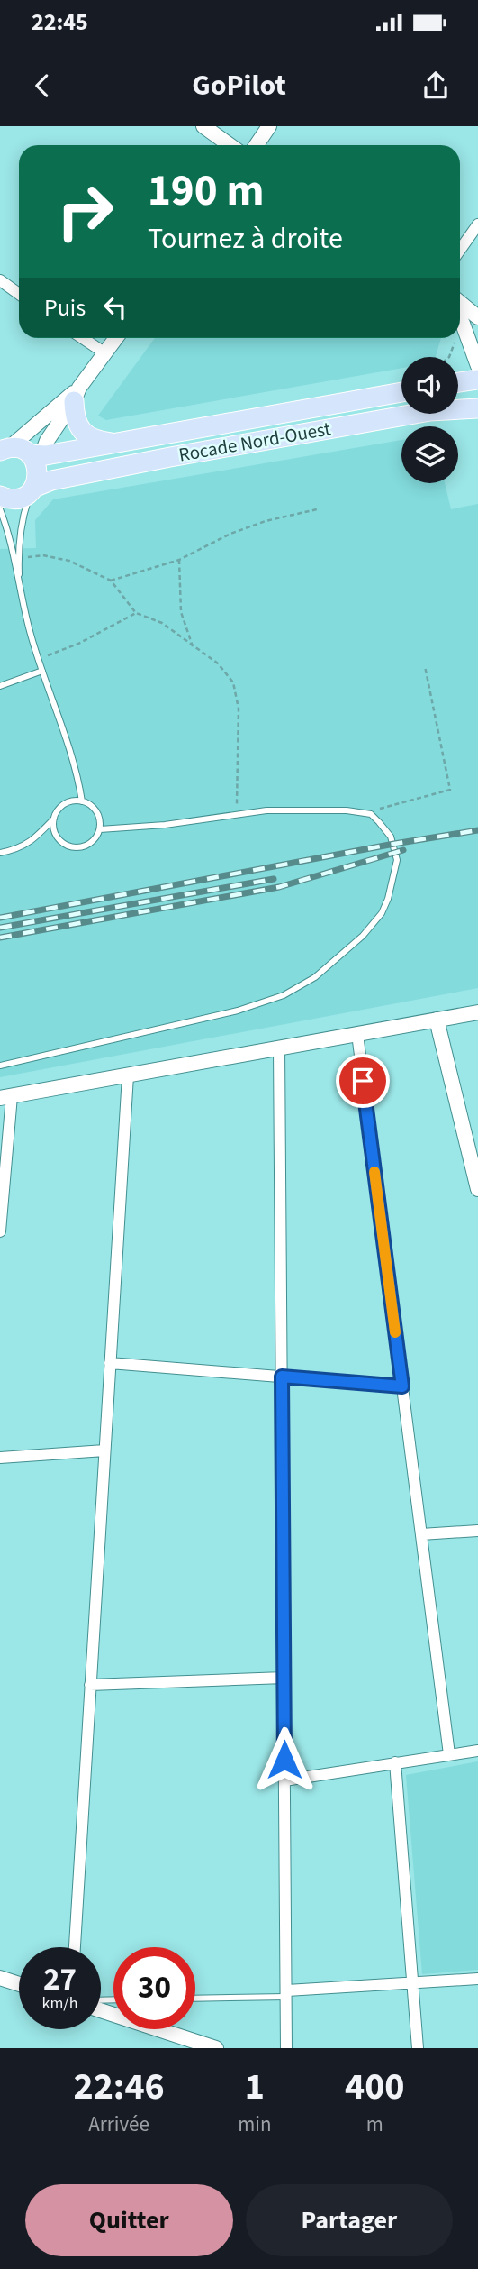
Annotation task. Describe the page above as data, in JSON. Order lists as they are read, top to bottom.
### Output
{
  "streets": {
    "main road": ["Rocade Nord-Ouest"]
  },
  "page": {
    "status": "22:45",
    "header": "GoPilot",
    "turn": ["190 m", "Tournez à droite"],
    "then": "Puis",
    "speed": "27 km/h",
    "limit": "30",
    "eta": [
      "22:46",
      "Arrivée",
      "1",
      "min",
      "400",
      "m"
    ],
    "buttons": ["Quitter", "Partager"]
  }
}
